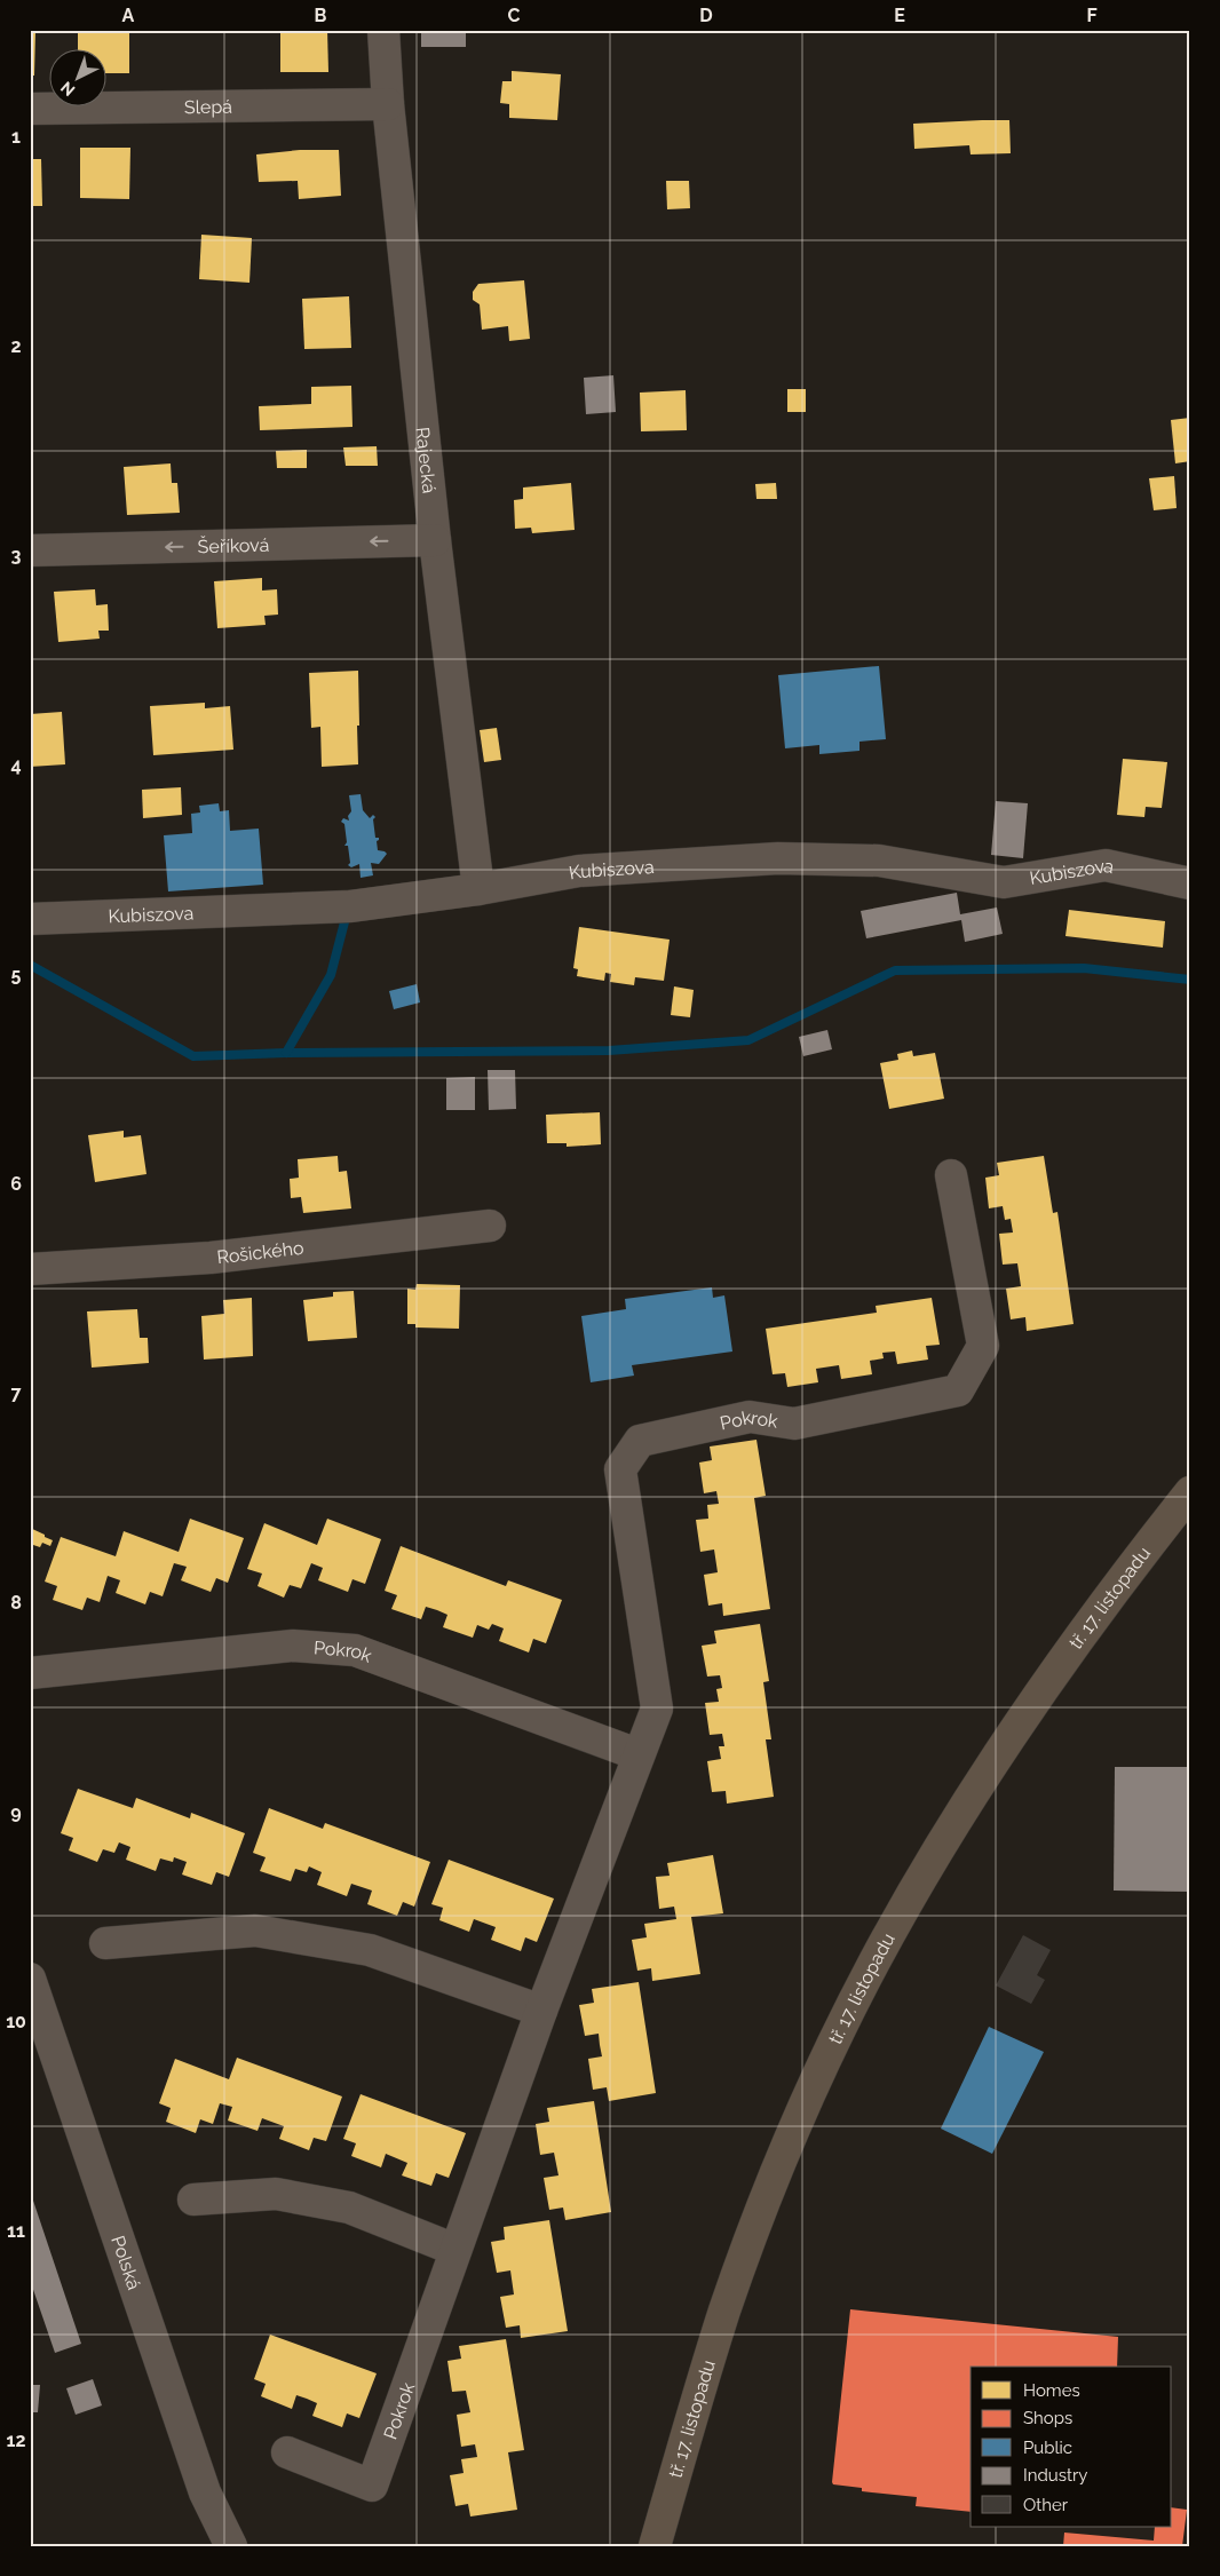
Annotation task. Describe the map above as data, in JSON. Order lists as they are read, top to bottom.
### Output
{
  "streets": {
    "main road": ["tř. 17. listopadu"],
    "street": [
      "Slepá",
      "Rajecká",
      "Šeříková",
      "Kubiszova",
      "Rošického",
      "Pokrok",
      "Polská"
    ]
  },
  "crossings": [
    ["Slepá", "Rajecká"],
    ["Rajecká", "Šeříková"],
    ["Rajecká", "Kubiszova"]
  ],
  "one_way": ["Šeříková"],
  "legend": [
    "Homes",
    "Shops",
    "Public",
    "Industry",
    "Other"
  ],
  "north": "bottom left",
  "grid": {
    "columns": [
      "A",
      "B",
      "C",
      "D",
      "E",
      "F"
    ],
    "rows": [
      "1",
      "2",
      "3",
      "4",
      "5",
      "6",
      "7",
      "8",
      "9",
      "10",
      "11",
      "12"
    ]
  }
}
